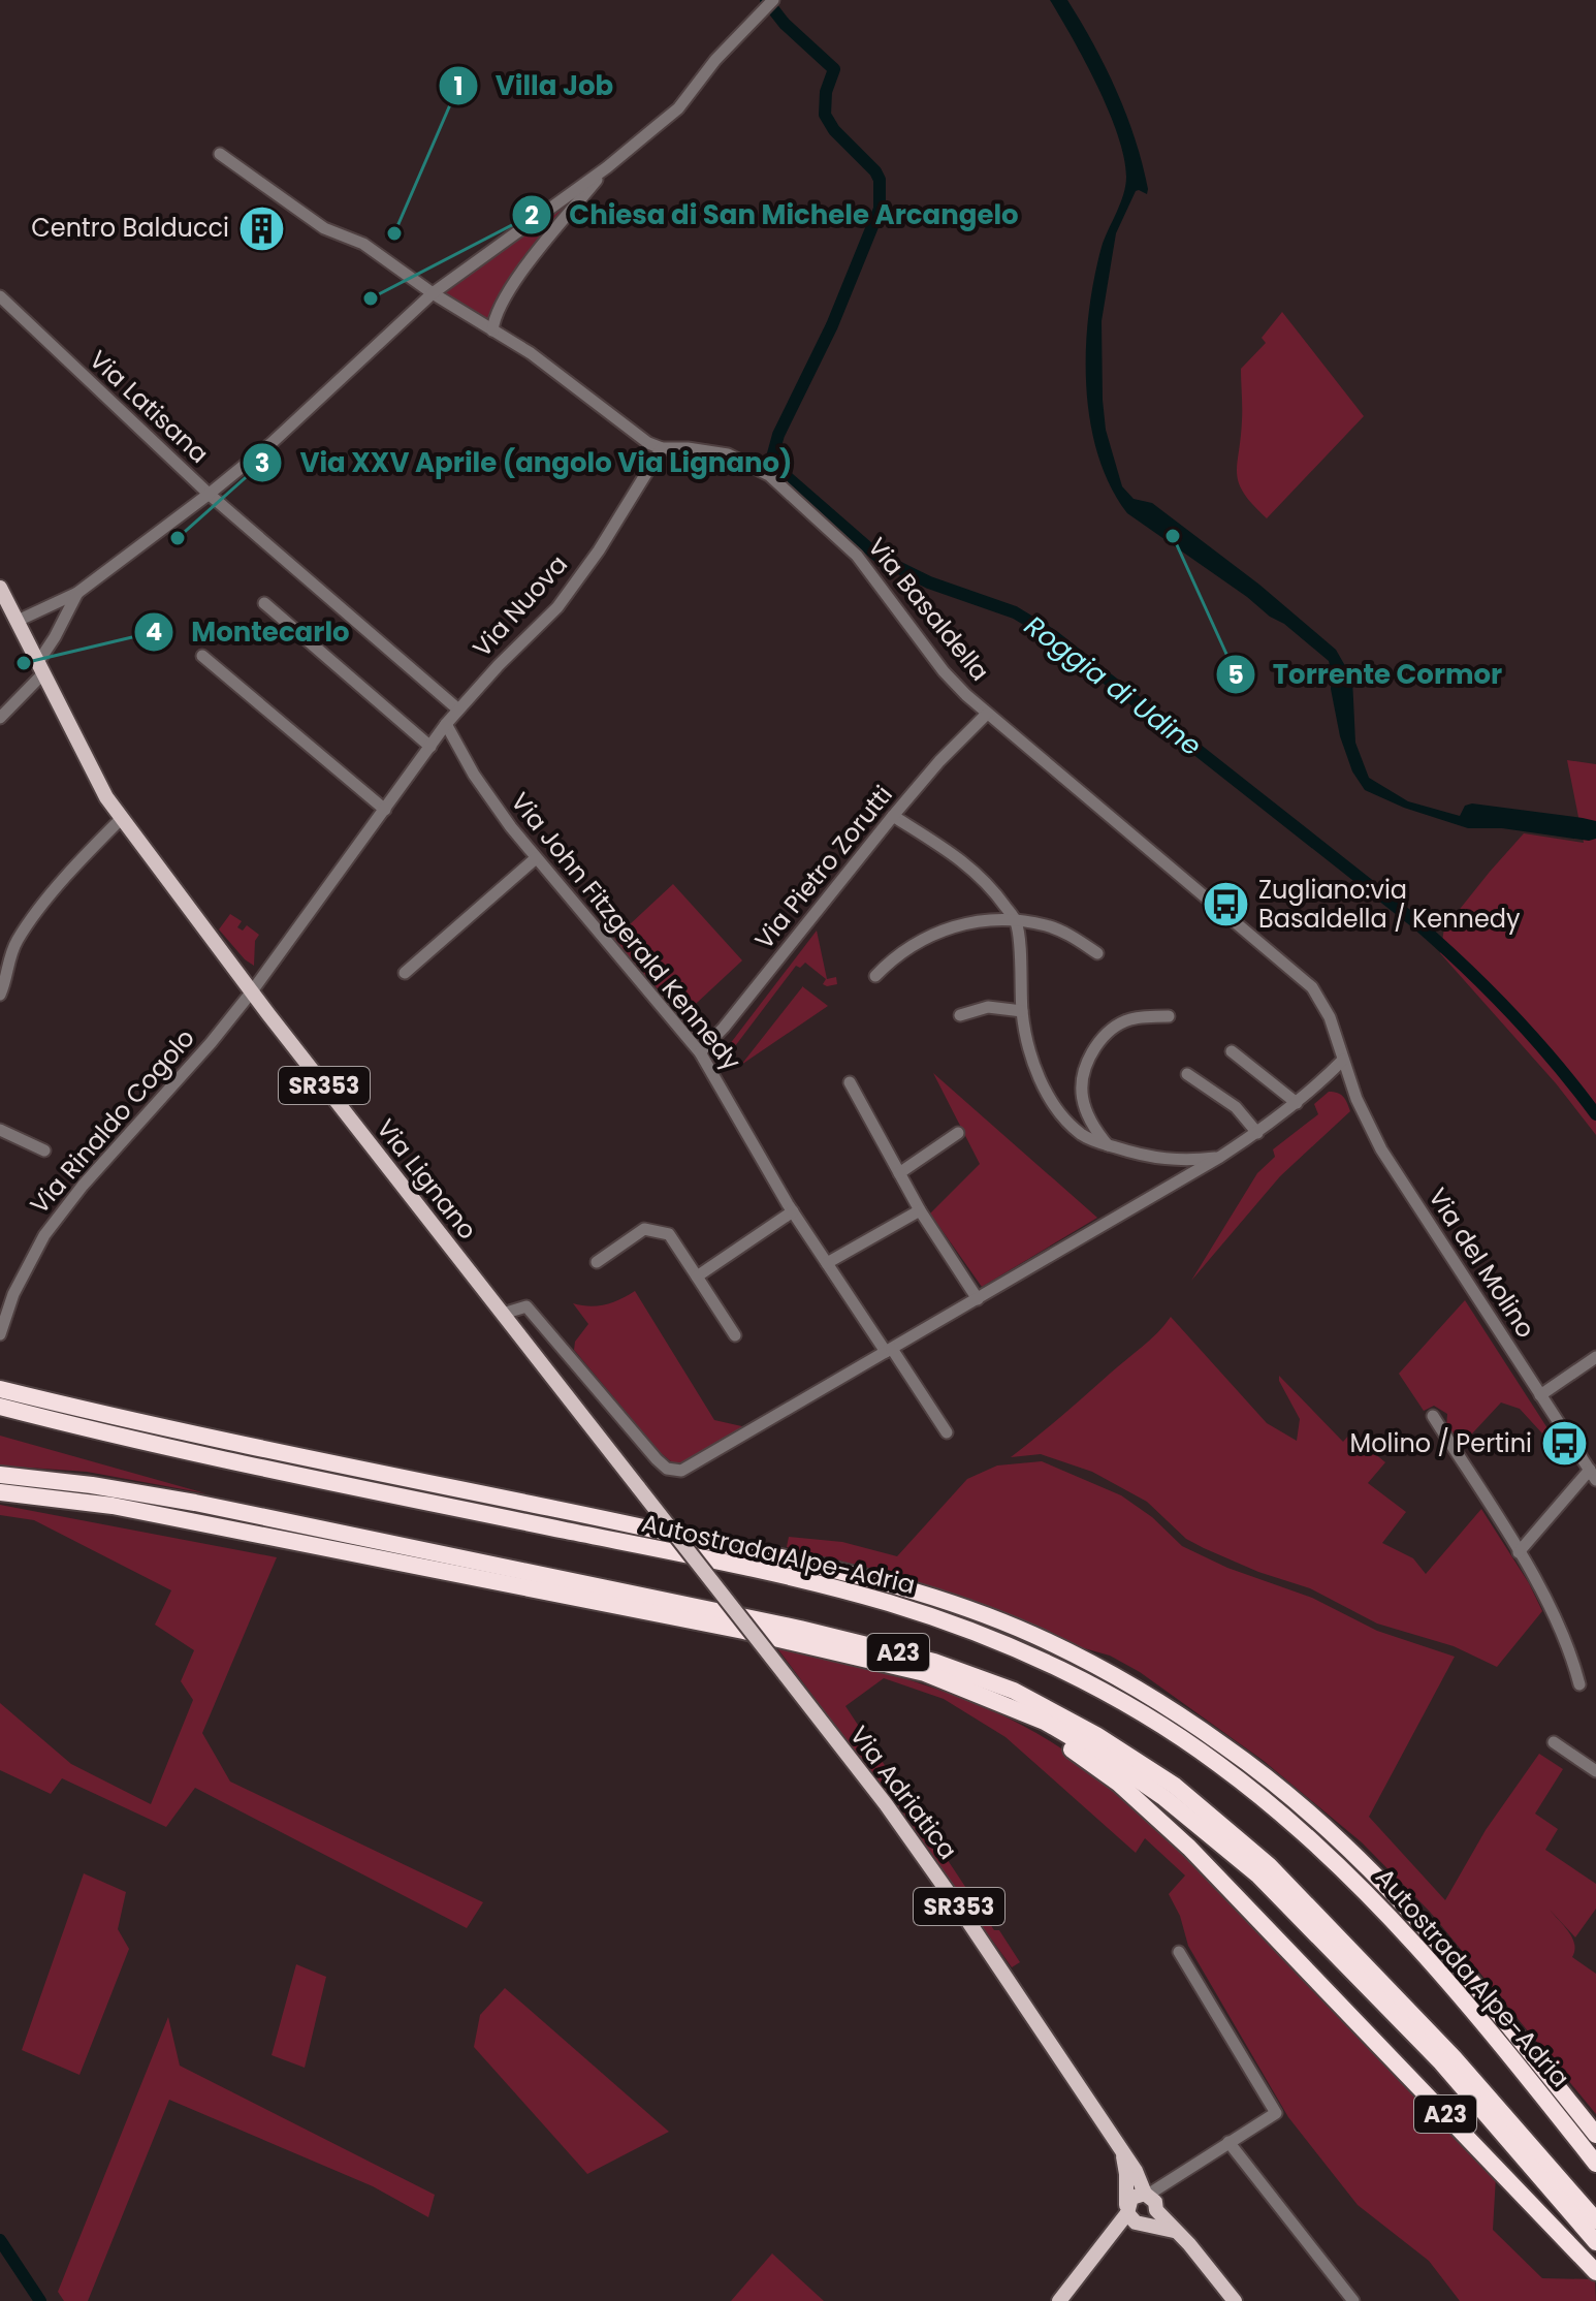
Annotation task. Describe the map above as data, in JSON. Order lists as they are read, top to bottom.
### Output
{
  "streets": {
    "highway": ["Autostrada Alpe-Adria", "A23"],
    "main road": ["SR353", "Via Lignano", "Via Adriatica"],
    "street": [
      "Via Latisana",
      "Via Nuova",
      "Via Basaldella",
      "Via Pietro Zorutti",
      "Via John Fitzgerald Kennedy",
      "Via Rinaldo Cogolo",
      "Via del Molino"
    ]
  },
  "crossings": [
    ["Via Latisana", "Via Nuova"],
    ["Via Nuova", "Via Basaldella"],
    ["Via Nuova", "Via John Fitzgerald Kennedy"],
    ["Via Nuova", "Via Rinaldo Cogolo"],
    ["Via Nuova", "Via Lignano"],
    ["Via Basaldella", "Via Pietro Zorutti"],
    ["Via Basaldella", "Via del Molino"],
    ["Via Pietro Zorutti", "Via John Fitzgerald Kennedy"],
    ["Via Rinaldo Cogolo", "Via Lignano"],
    ["Via Lignano", "Via Adriatica"]
  ],
  "water": ["Roggia di Udine"],
  "places": {
    "building": ["Centro Balducci"],
    "other": [
      "Villa Job",
      "Chiesa di San Michele Arcangelo",
      "Torrente Cormor",
      "Via XXV Aprile (angolo Via Lignano)",
      "Montecarlo"
    ],
    "bus stop": ["Zugliano:via Basaldella / Kennedy", "Molino / Pertini"]
  }
}
